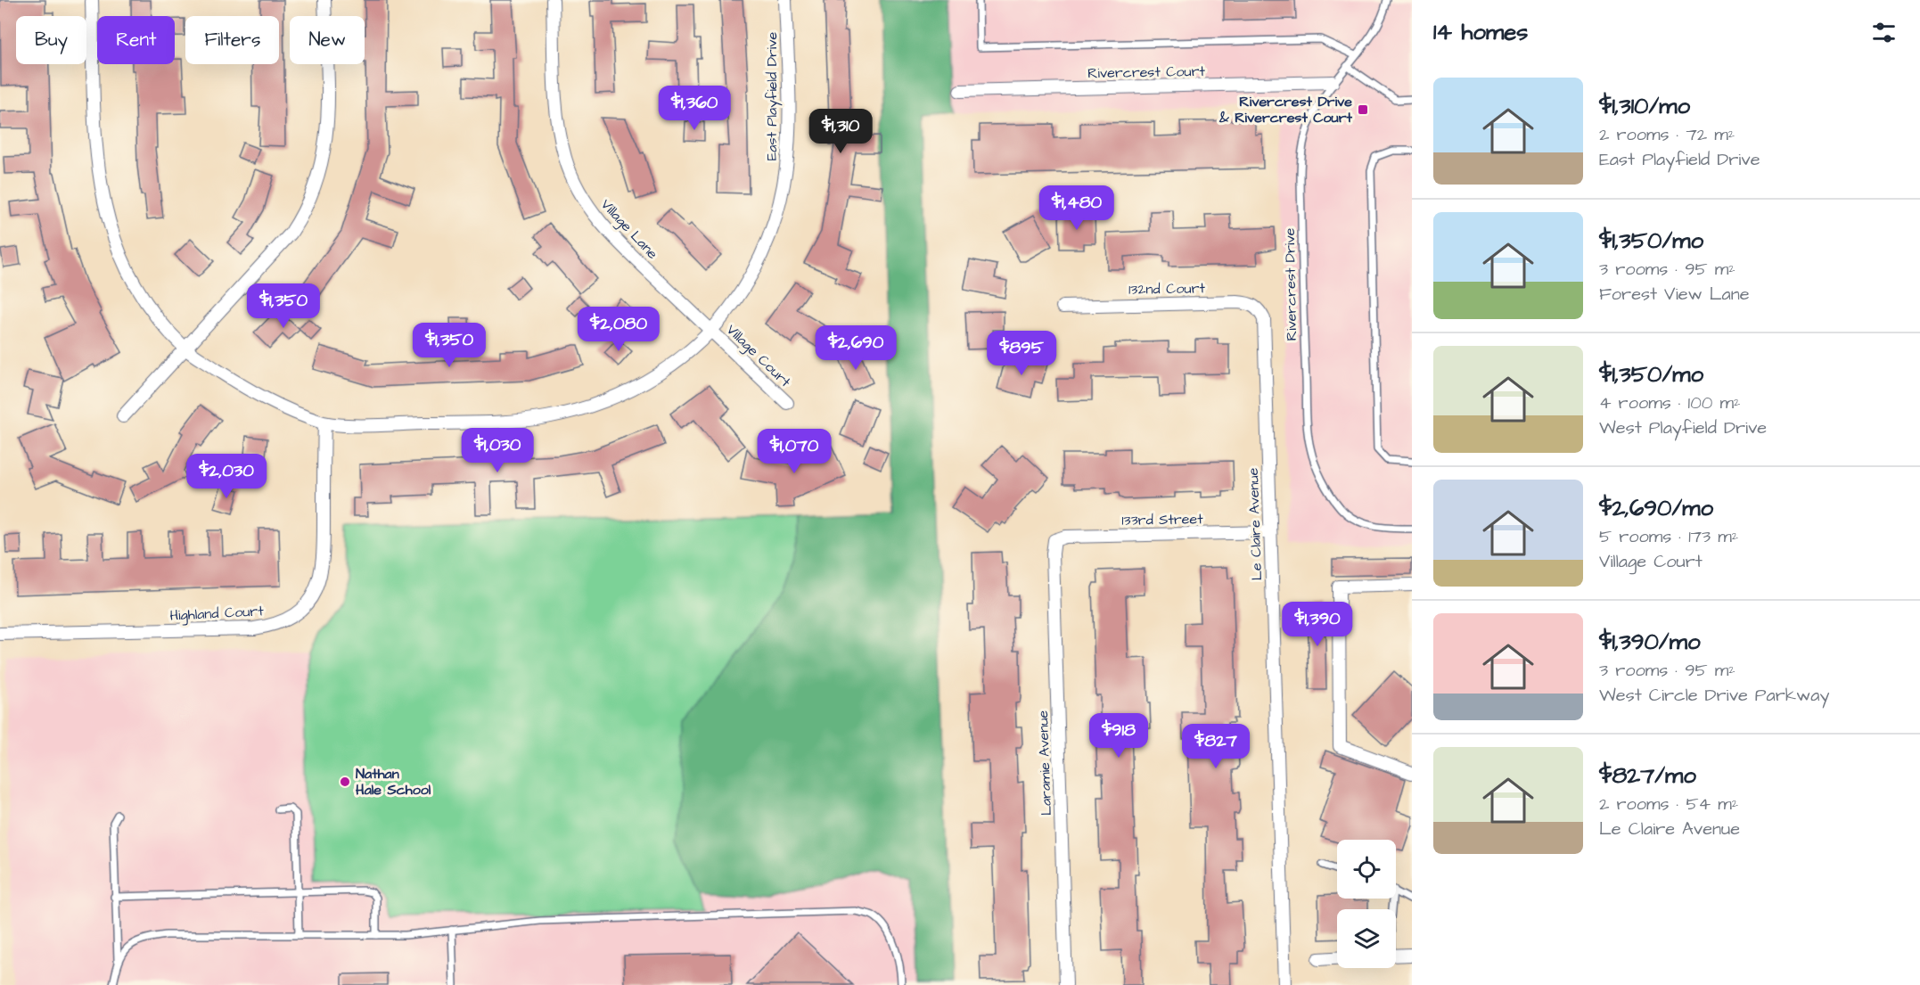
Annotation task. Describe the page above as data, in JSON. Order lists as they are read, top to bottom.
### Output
{
  "streets": {
    "street": [
      "Rivercrest Court",
      "East Playfield Drive",
      "Village Lane",
      "132nd Court",
      "Village Court",
      "133rd Street",
      "Le Claire Avenue",
      "Highland Court",
      "Laramie Avenue"
    ],
    "lane": ["Rivercrest Drive"]
  },
  "crossings": [
    ["Rivercrest Court", "Rivercrest Drive"],
    ["East Playfield Drive", "Village Lane"],
    ["East Playfield Drive", "Village Court"],
    ["East Playfield Drive", "Highland Court"],
    ["Village Lane", "Village Court"],
    ["132nd Court", "Le Claire Avenue"],
    ["133rd Street", "Le Claire Avenue"],
    ["133rd Street", "Laramie Avenue"]
  ],
  "places": {
    "transit": ["Rivercrest Drive & Rivercrest Court"],
    "other": ["Nathan Hale School"]
  },
  "page": {
    "heading": "14 homes",
    "chip": [
      "Buy",
      "Rent",
      "Filters",
      "New"
    ],
    "list": [
      {
        "name": "$1,310/mo",
        "note": "2 rooms · 72 m² · East Playfield Drive"
      },
      {
        "name": "$1,350/mo",
        "note": "3 rooms · 95 m² · Forest View Lane"
      },
      {
        "name": "$1,350/mo",
        "note": "4 rooms · 100 m² · West Playfield Drive"
      },
      {
        "name": "$2,690/mo",
        "note": "5 rooms · 173 m² · Village Court"
      },
      {
        "name": "$1,390/mo",
        "note": "3 rooms · 95 m² · West Circle Drive Parkway"
      },
      {
        "name": "$827/mo",
        "note": "2 rooms · 54 m² · Le Claire Avenue"
      }
    ],
    "price": [
      "$1,360",
      "$1,310",
      "$1,480",
      "$1,350",
      "$2,080",
      "$1,350",
      "$2,690",
      "$895",
      "$1,030",
      "$1,070",
      "$2,030",
      "$1,390",
      "$918",
      "$827"
    ]
  }
}
